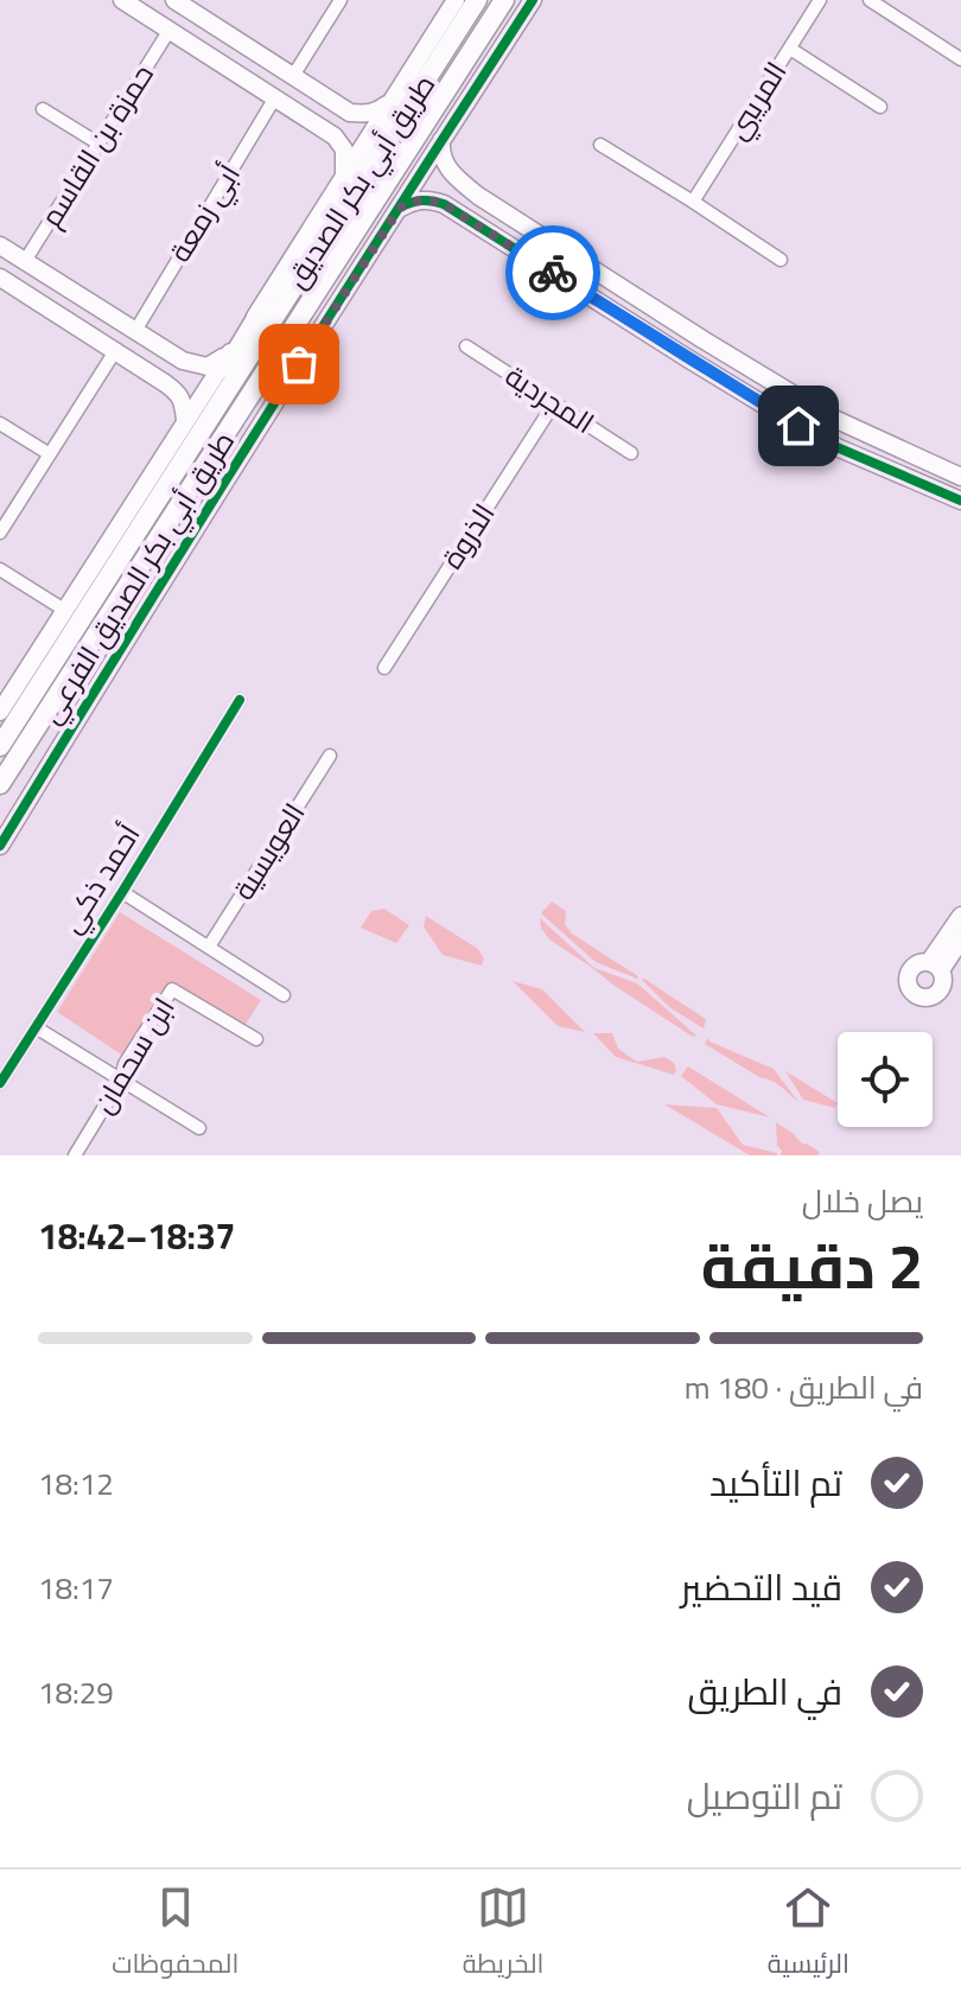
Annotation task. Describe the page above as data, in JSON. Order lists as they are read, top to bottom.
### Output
{
  "streets": {
    "main road": ["طريق أبي بكر الصديق"],
    "street": [
      "المريبي",
      "حمزة بن القاسم",
      "أبي زمعة",
      "المجردية",
      "الذروة",
      "طريق أبي بكر الصديق الفرعي",
      "العويسية",
      "أحمد ذكي",
      "ابن سحمان"
    ]
  },
  "crossings": [
    ["المجردية", "الذروة"]
  ],
  "page": {
    "heading": ["2 دقيقة", "يصل خلال", "18:37–18:42"],
    "bar": "في الطريق · 180 m",
    "list": [
      ["تم التأكيد", "18:12"],
      ["قيد التحضير", "18:17"],
      ["في الطريق", "18:29"],
      "تم التوصيل"
    ],
    "tabs": ["الرئيسية", "الخريطة", "المحفوظات"]
  }
}
